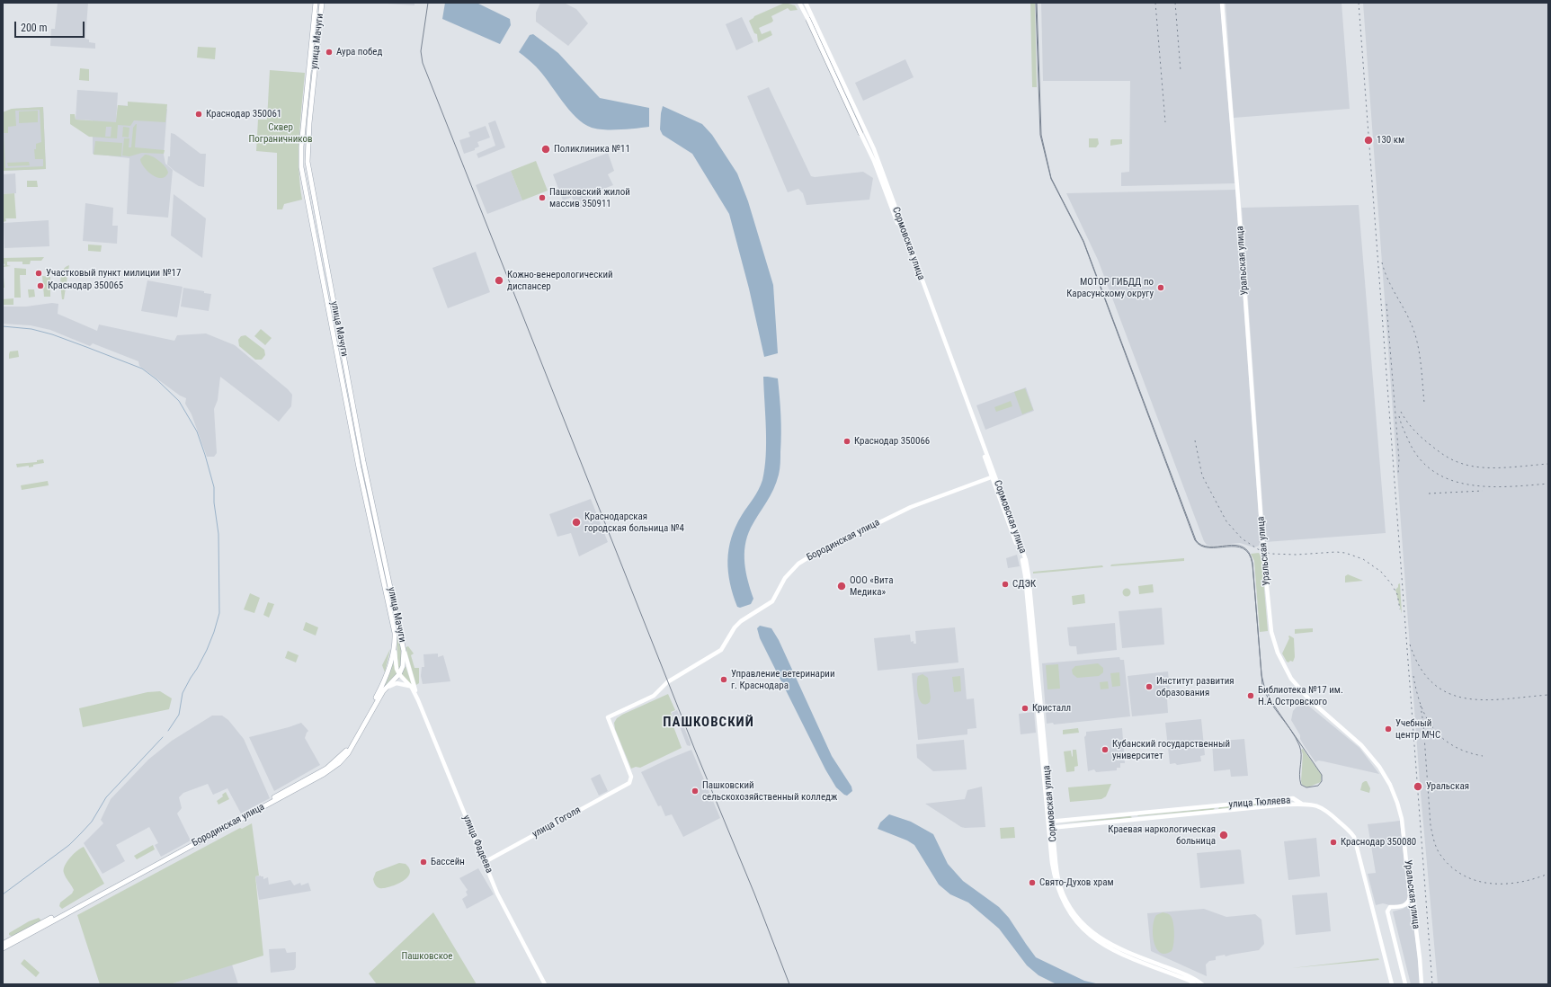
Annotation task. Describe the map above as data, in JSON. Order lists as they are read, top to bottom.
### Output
{
  "streets": {
    "main road": [
      "улица Мачуги",
      "Сормовская улица",
      "Уральская улица",
      "Бородинская улица",
      "улица Тюляева",
      "улица Гоголя",
      "улица Фадеева"
    ]
  },
  "crossings": [
    ["улица Мачуги", "Бородинская улица"],
    ["Сормовская улица", "Бородинская улица"],
    ["Сормовская улица", "улица Тюляева"],
    ["Бородинская улица", "улица Гоголя"],
    ["улица Гоголя", "улица Фадеева"]
  ],
  "districts": ["ПАШКОВСКИЙ"],
  "parks": ["Сквер Пограничников", "Пашковское"],
  "places": [
    "Аура побед",
    "Краснодар 350061",
    "130 км",
    "Поликлиника №11",
    "Пашковский жилой массив 350911",
    "Участковый пункт милиции №17",
    "Кожно-венерологический диспансер",
    "Краснодар 350065",
    "МОТОР ГИБДД по Карасунскому округу",
    "Краснодар 350066",
    "Краснодарская городская больница №4",
    "СДЭК",
    "ООО «Вита Медика»",
    "Управление ветеринарии г. Краснодара",
    "Институт развития образования",
    "Библиотека №17 им. Н.А.Островского",
    "Кристалл",
    "Учебный центр МЧС",
    "Кубанский государственный университет",
    "Уральская",
    "Пашковский сельскохозяйственный колледж",
    "Краевая наркологическая больница",
    "Краснодар 350080",
    "Бассейн",
    "Свято-Духов храм"
  ],
  "scale_bar": "200 m"
}
